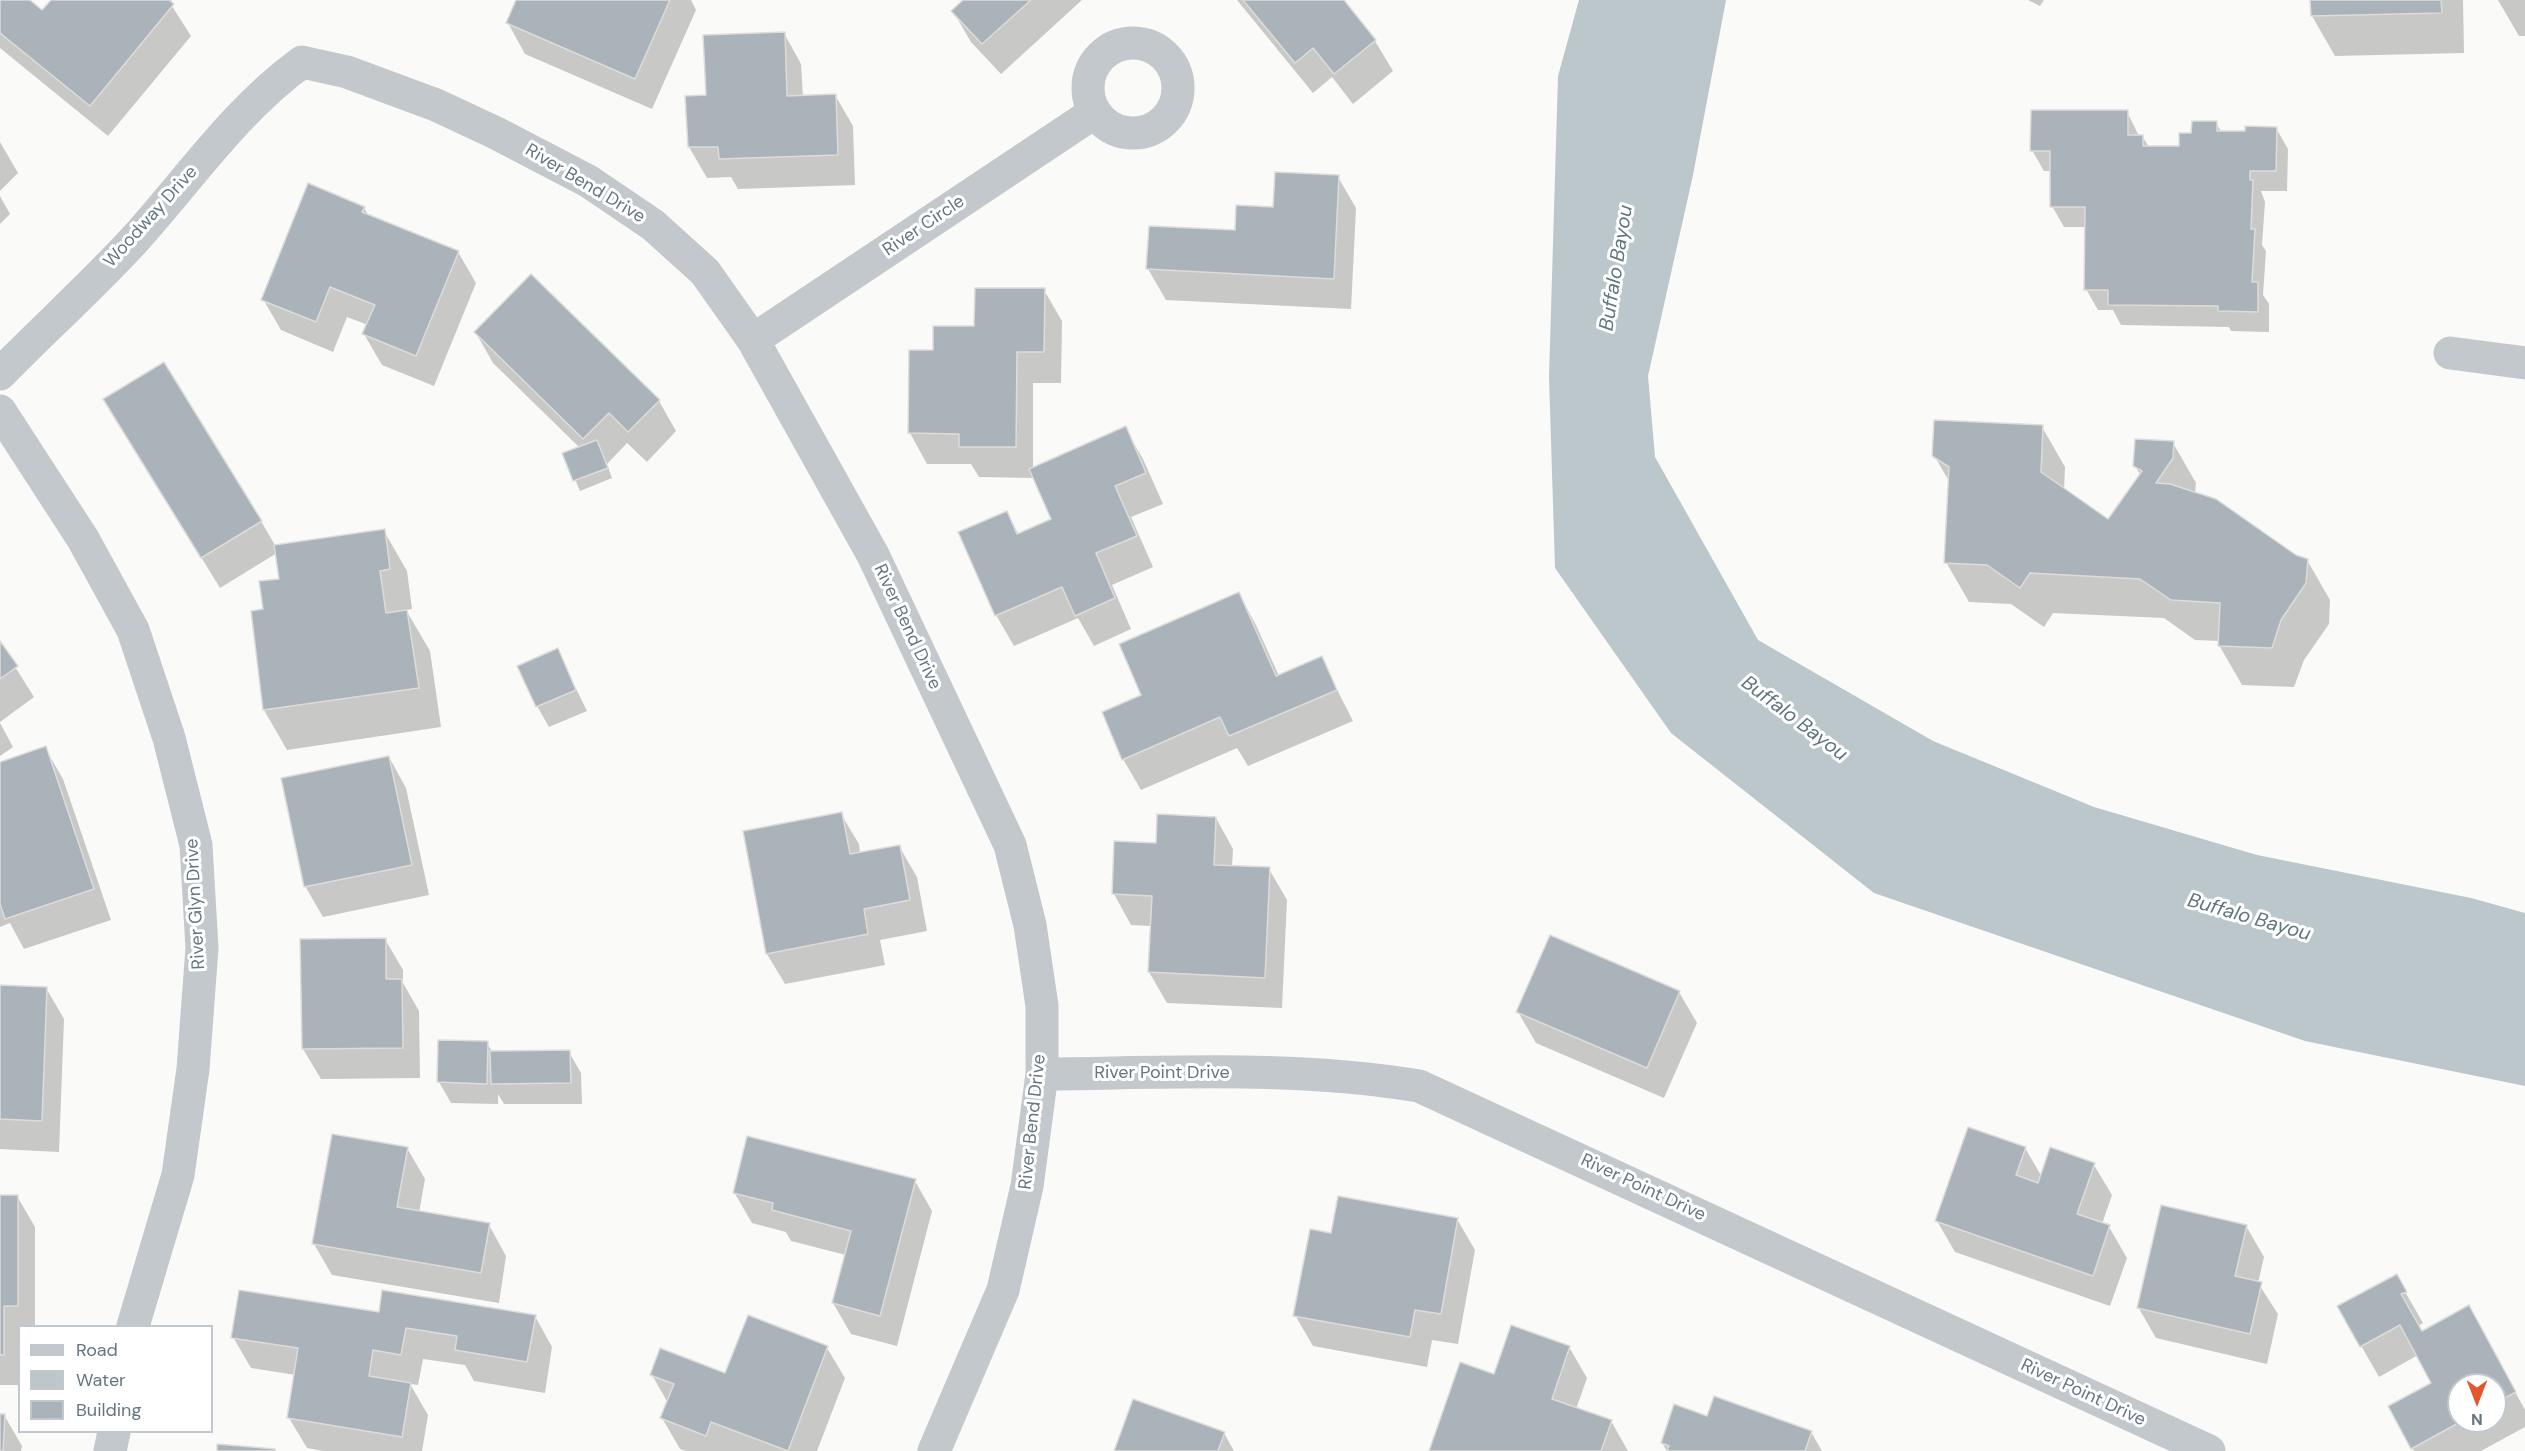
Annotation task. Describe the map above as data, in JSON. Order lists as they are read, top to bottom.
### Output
{
  "streets": {
    "street": [
      "River Bend Drive",
      "Woodway Drive",
      "River Circle",
      "River Glyn Drive",
      "River Point Drive"
    ]
  },
  "crossings": [
    ["River Bend Drive", "Woodway Drive"],
    ["River Bend Drive", "River Circle"],
    ["River Bend Drive", "River Point Drive"]
  ],
  "water": ["Buffalo Bayou"],
  "legend": ["Road", "Water", "Building"],
  "north": "bottom"
}
